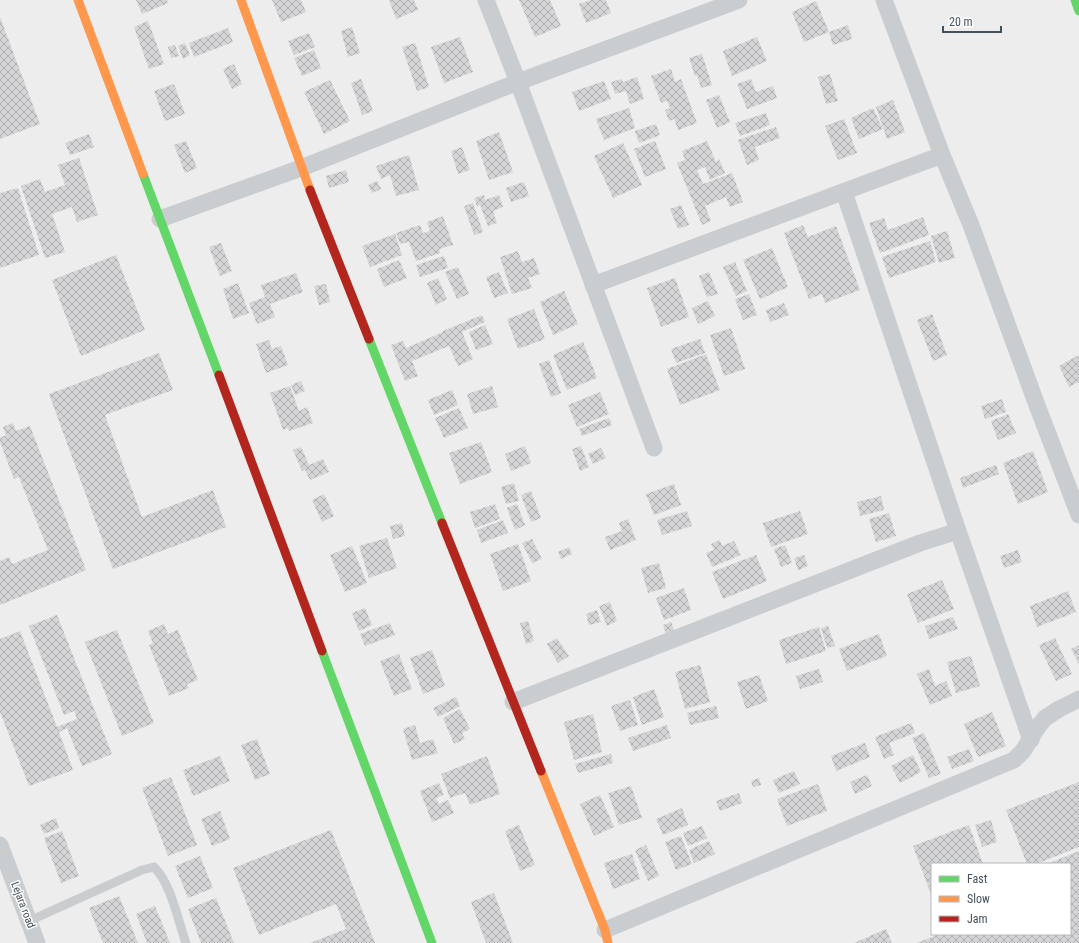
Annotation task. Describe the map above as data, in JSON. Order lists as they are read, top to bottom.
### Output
{
  "streets": {
    "street": ["Lejara road"]
  },
  "legend": ["Fast", "Slow", "Jam"],
  "scale_bar": "20 m"
}
